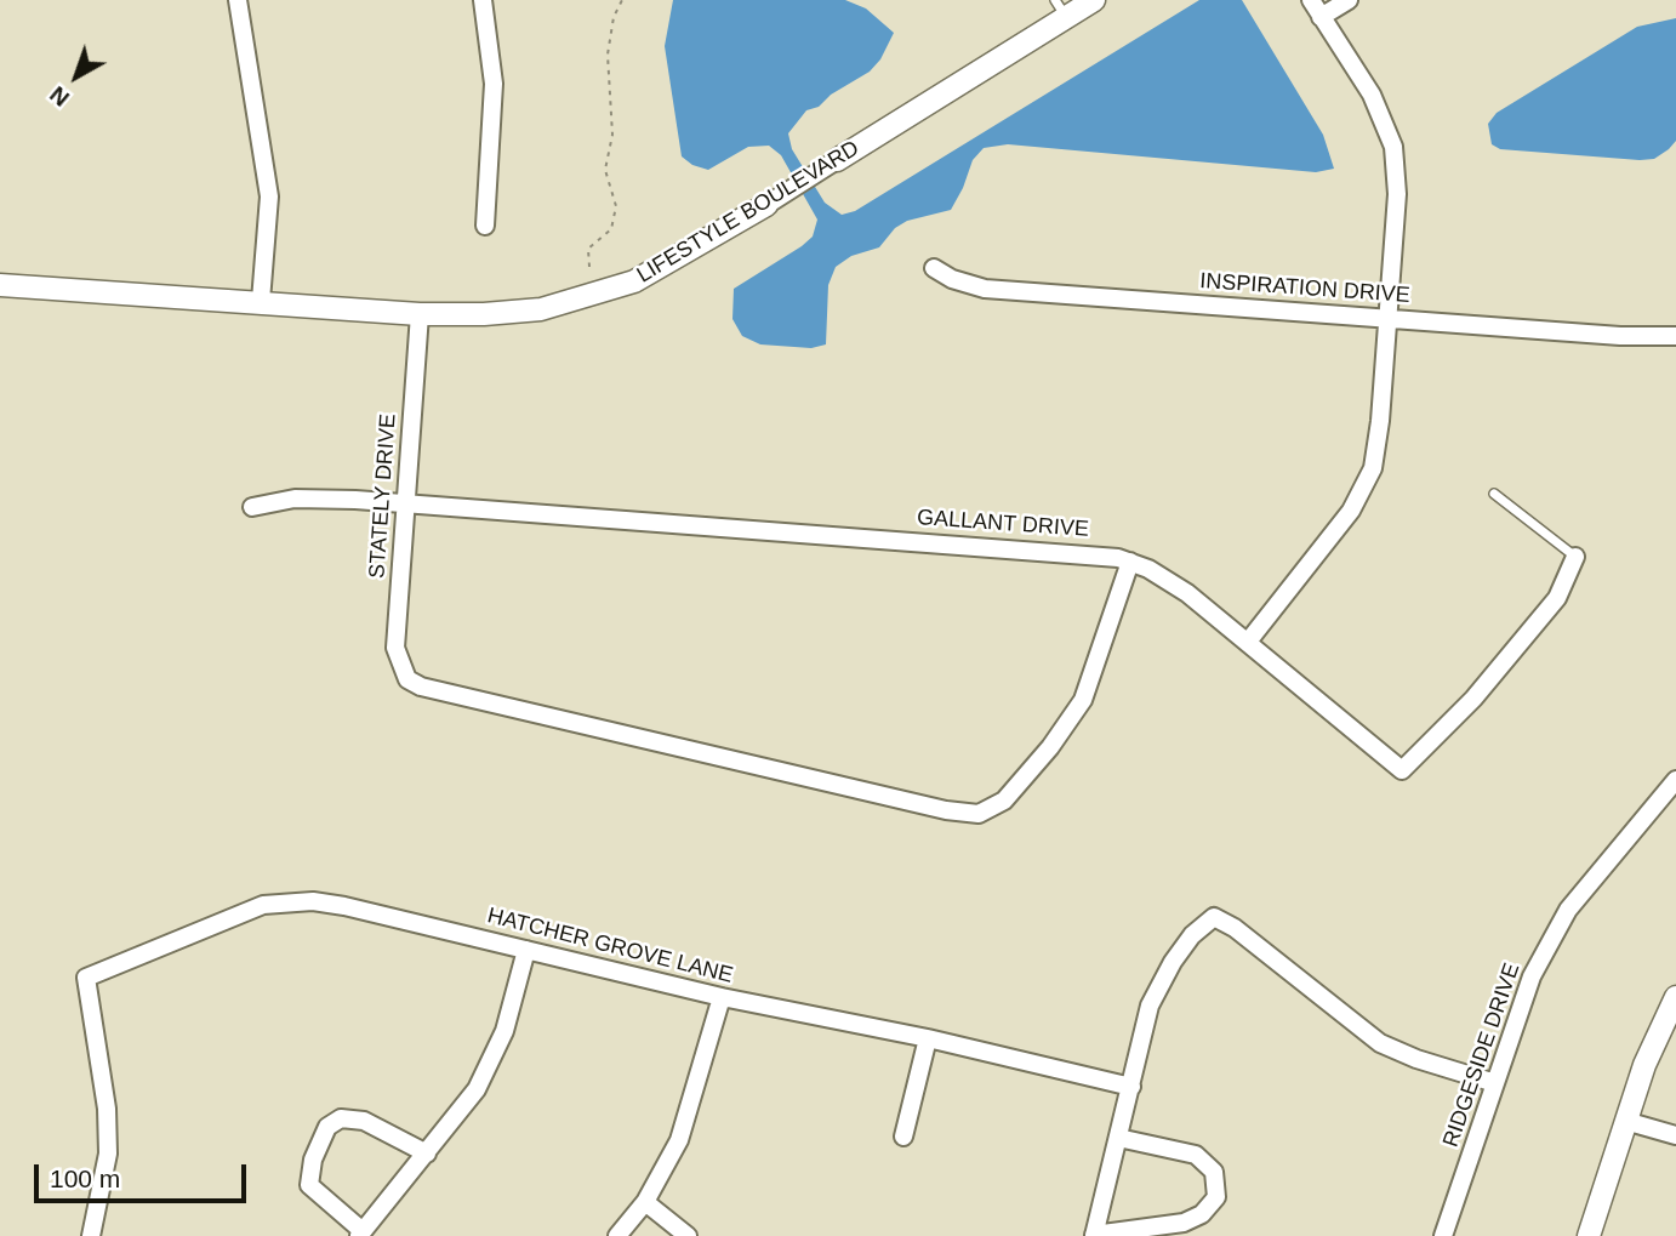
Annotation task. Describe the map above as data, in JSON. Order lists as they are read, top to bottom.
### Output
{
  "streets": {
    "street": [
      "LIFESTYLE BOULEVARD",
      "INSPIRATION DRIVE",
      "STATELY DRIVE",
      "GALLANT DRIVE",
      "HATCHER GROVE LANE",
      "RIDGESIDE DRIVE"
    ]
  },
  "crossings": [
    ["LIFESTYLE BOULEVARD", "STATELY DRIVE"],
    ["STATELY DRIVE", "GALLANT DRIVE"]
  ],
  "scale_bar": "100 m",
  "north": "bottom left"
}
